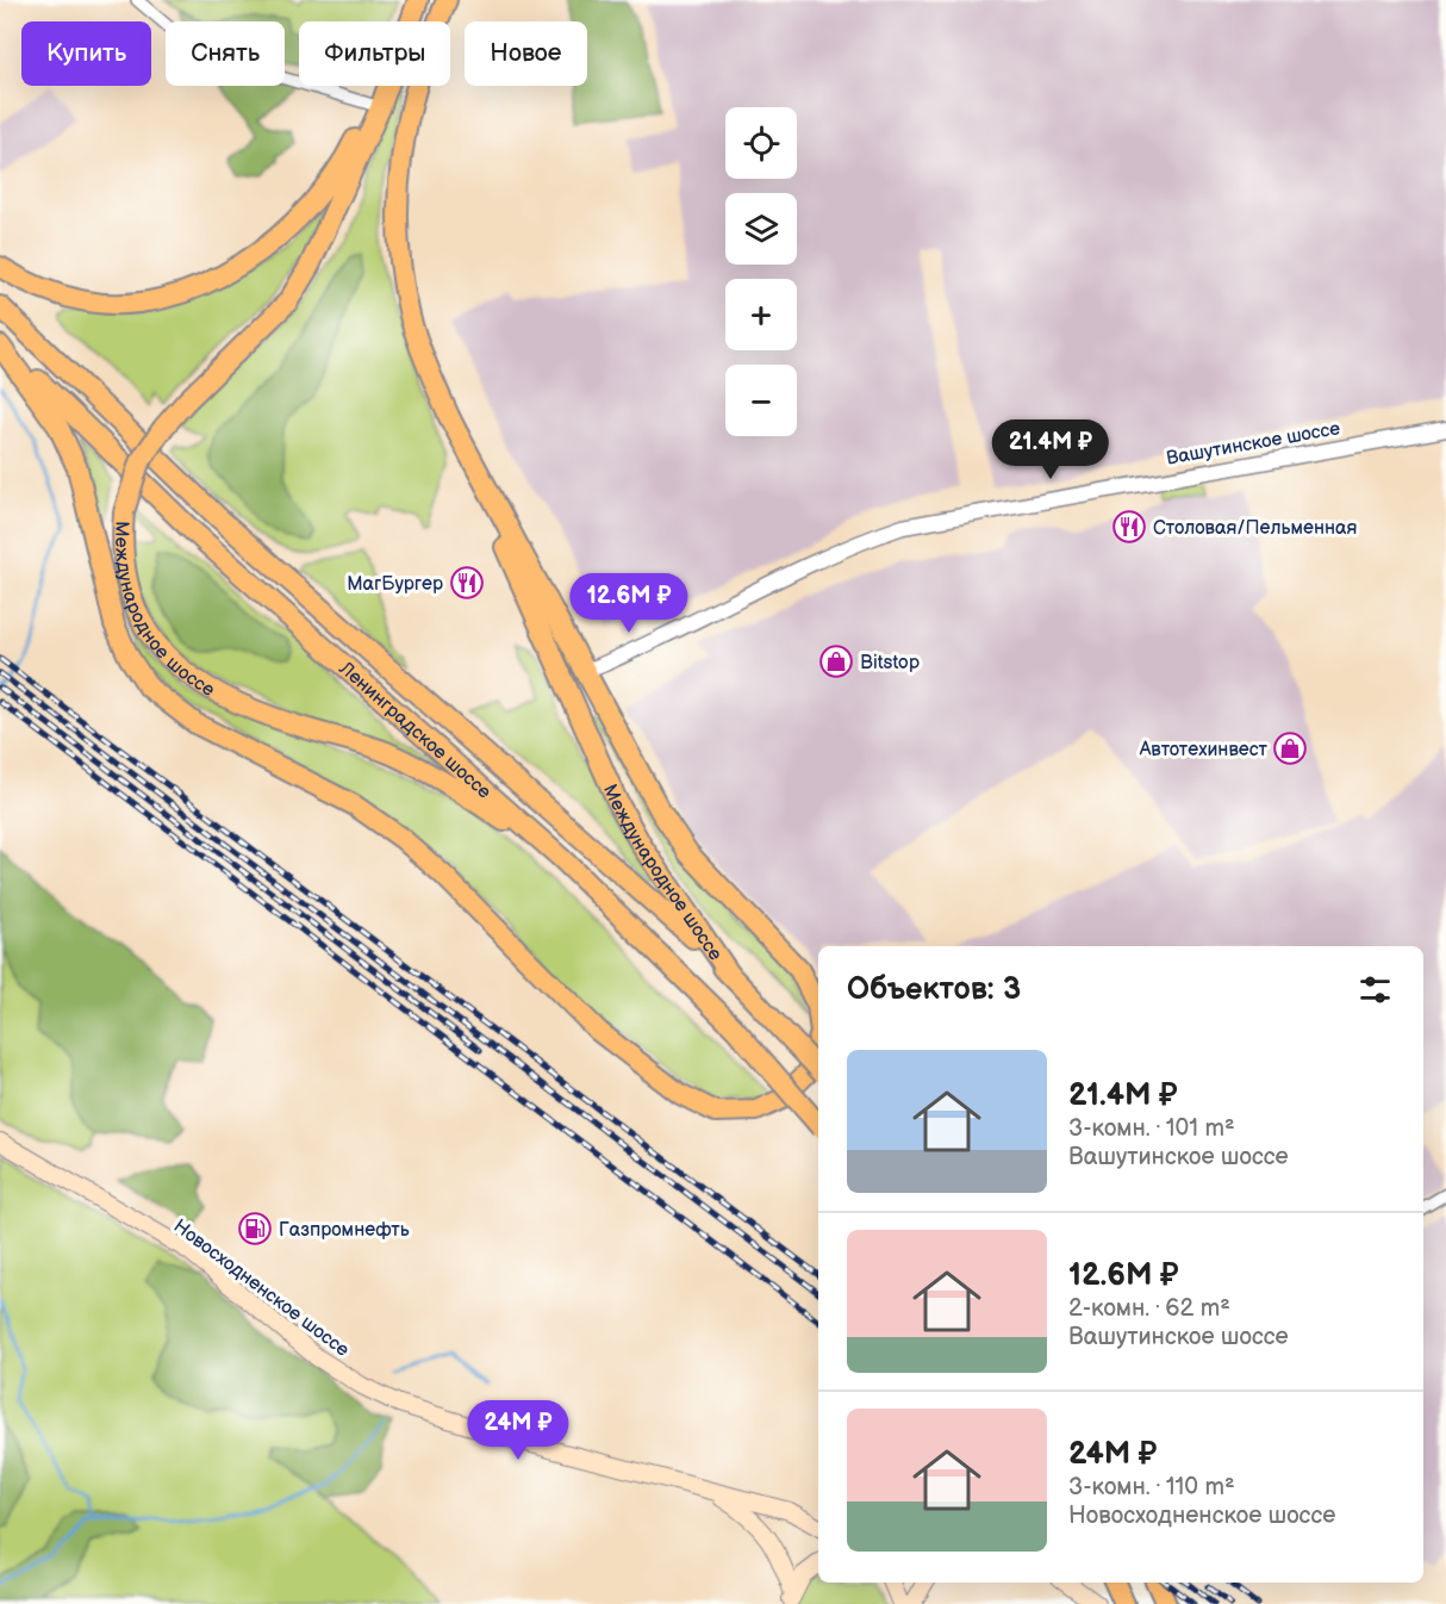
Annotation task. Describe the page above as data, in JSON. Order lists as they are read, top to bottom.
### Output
{
  "streets": {
    "highway": ["Международное шоссе", "Ленинградское шоссе"],
    "main road": ["Новосходненское шоссе"],
    "street": ["Вашутинское шоссе"]
  },
  "crossings": [
    ["Международное шоссе", "Ленинградское шоссе"]
  ],
  "places": {
    "restaurant": ["Столовая/Пельменная", "МагБургер"],
    "shop": ["Bitstop", "Автотехинвест"],
    "fuel station": ["Газпромнефть"]
  },
  "page": {
    "chip": [
      "Купить",
      "Снять",
      "Фильтры",
      "Новое"
    ],
    "map_buttons": ["+", "−"],
    "price": ["21.4M ₽", "12.6M ₽", "24M ₽"],
    "heading": "Объектов: 3",
    "list": [
      {
        "name": "21.4M ₽",
        "note": "3-комн. · 101 m² · Вашутинское шоссе"
      },
      {
        "name": "12.6M ₽",
        "note": "2-комн. · 62 m² · Вашутинское шоссе"
      },
      {
        "name": "24M ₽",
        "note": "3-комн. · 110 m² · Новосходненское шоссе"
      }
    ]
  }
}
